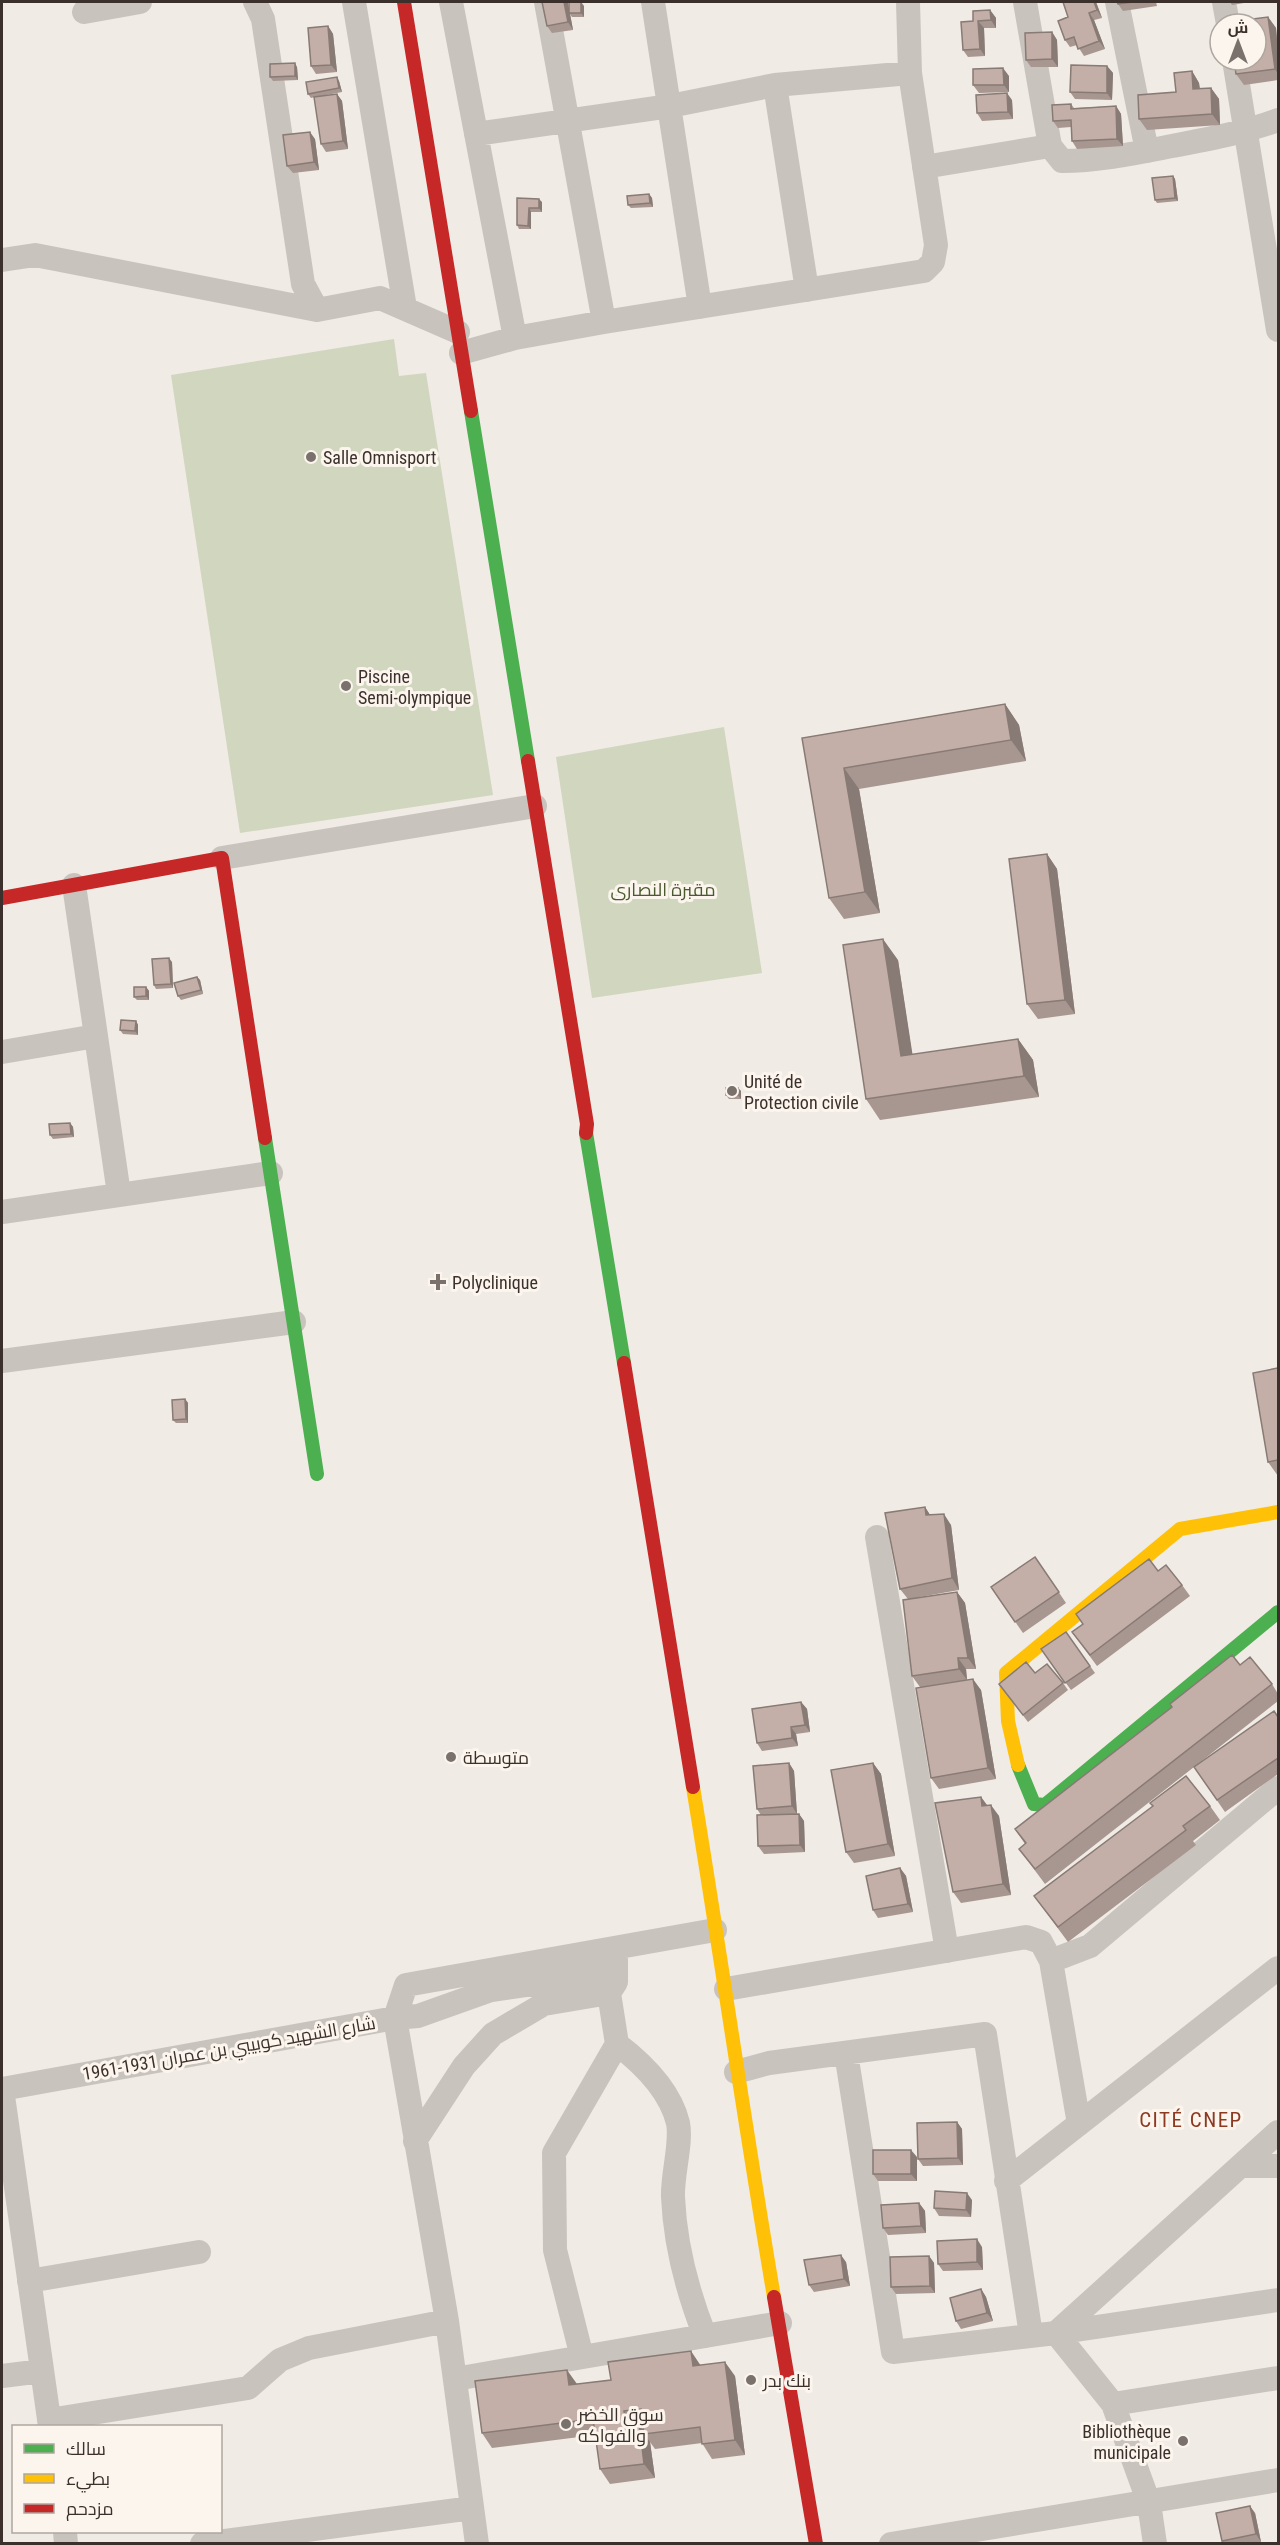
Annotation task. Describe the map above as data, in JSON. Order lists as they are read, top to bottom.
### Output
{
  "streets": {
    "street": ["شارع الشهيد كوبيبي بن عمران 1931-1961"]
  },
  "districts": ["CITÉ CNEP"],
  "parks": ["مقبرة النصارى"],
  "places": {
    "other": [
      "Salle Omnisport",
      "Piscine Semi-olympique",
      "Unité de Protection civile",
      "متوسطة",
      "بنك بدر",
      "سوق الخضر والفواكه",
      "Bibliothèque municipale"
    ],
    "health": ["Polyclinique"]
  },
  "legend": ["سالك", "بطيء", "مزدحم"],
  "north": "top"
}
